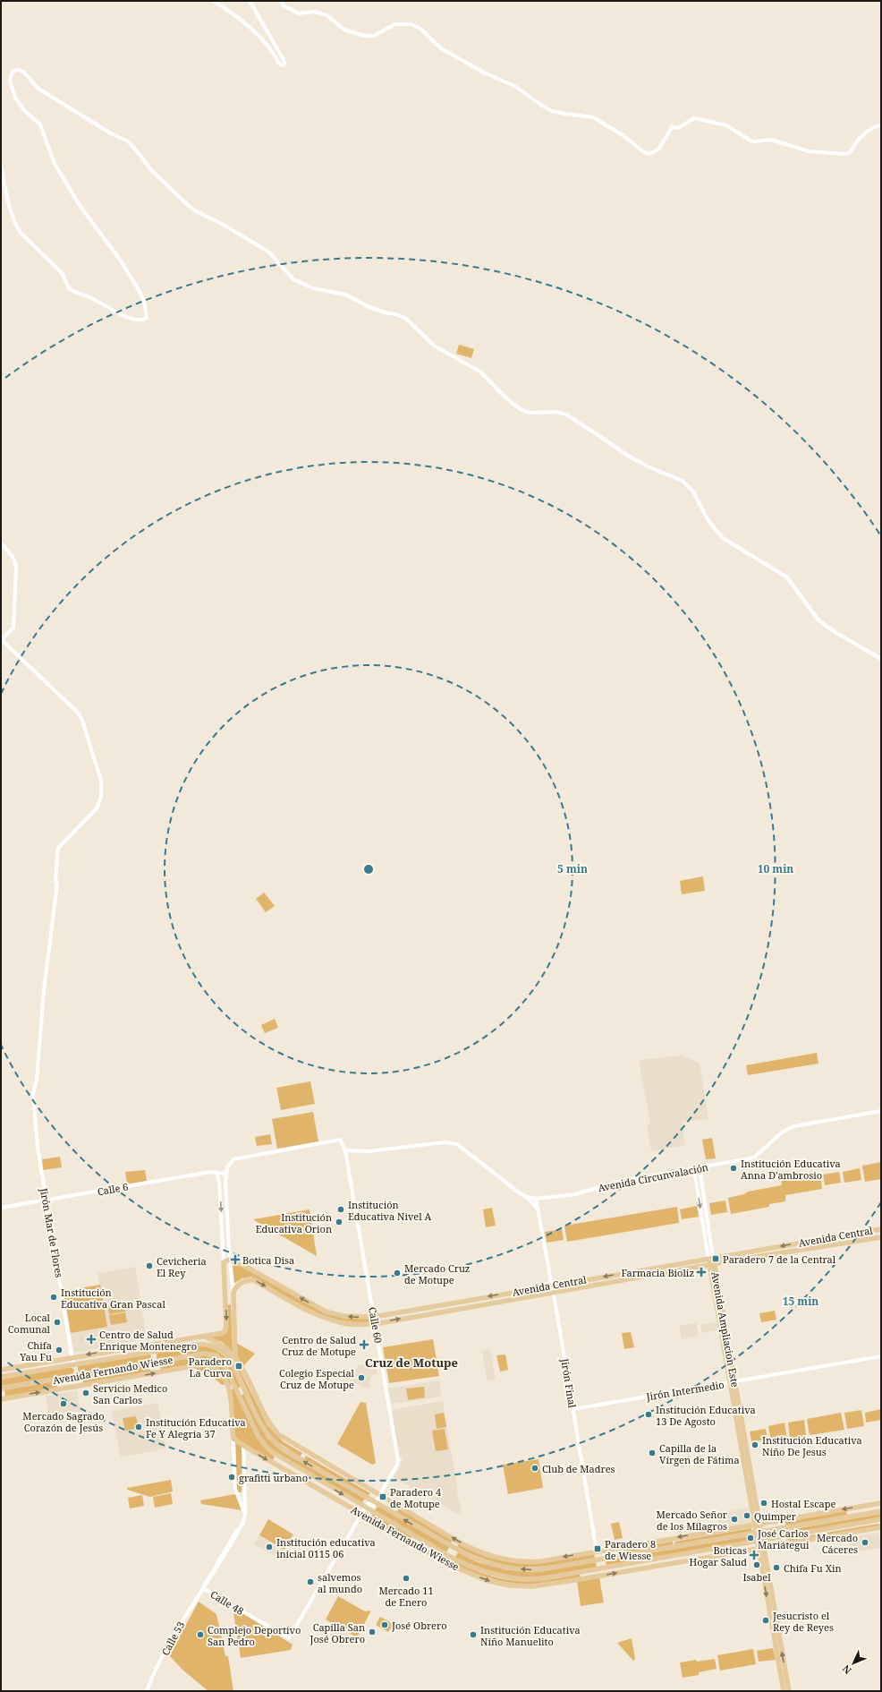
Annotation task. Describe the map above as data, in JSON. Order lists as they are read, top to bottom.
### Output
{
  "streets": {
    "main road": [
      "Avenida Central",
      "Avenida Ampliacion Este",
      "Avenida Fernando Wiesse",
      "Jirón Final"
    ],
    "street": [
      "Avenida Circunvalación",
      "Calle 6",
      "Jirón Mar de Flores",
      "Calle 60",
      "Jirón Intermedio",
      "Calle 48",
      "Calle 53"
    ]
  },
  "crossings": [
    ["Avenida Circunvalación", "Calle 60"],
    ["Avenida Circunvalación", "Avenida Ampliacion Este"],
    ["Avenida Circunvalación", "Jirón Final"],
    ["Calle 6", "Jirón Mar de Flores"],
    ["Calle 6", "Calle 60"],
    ["Jirón Mar de Flores", "Avenida Fernando Wiesse"],
    ["Avenida Central", "Calle 60"],
    ["Avenida Central", "Avenida Ampliacion Este"],
    ["Avenida Central", "Jirón Final"],
    ["Calle 60", "Avenida Fernando Wiesse"],
    ["Avenida Ampliacion Este", "Avenida Fernando Wiesse"],
    ["Avenida Ampliacion Este", "Jirón Intermedio"],
    ["Avenida Fernando Wiesse", "Jirón Final"],
    ["Avenida Fernando Wiesse", "Calle 48"],
    ["Avenida Fernando Wiesse", "Calle 53"],
    ["Jirón Final", "Jirón Intermedio"],
    ["Calle 48", "Calle 53"]
  ],
  "districts": ["Cruz de Motupe"],
  "places": {
    "other": [
      "Institución Educativa Anna D'ambrosio",
      "Institución Educativa Nivel A",
      "Institución Educativa Orion",
      "Cevicheria El Rey",
      "Mercado Cruz de Motupe",
      "Institución Educativa Gran Pascal",
      "Local Comunal",
      "Chifa Yau Fu",
      "Colegio Especial Cruz de Motupe",
      "Servicio Medico San Carlos",
      "Mercado Sagrado Corazón de Jesús",
      "Institución Educativa 13 De Agosto",
      "Institución Educativa Fe Y Alegria 37",
      "Institución Educativa Niño De Jesus",
      "Capilla de la Vírgen de Fátima",
      "Club de Madres",
      "grafitti urbano",
      "Hostal Escape",
      "Quimper",
      "Mercado Señor de los Milagros",
      "José Carlos Mariátegui",
      "Mercado Cáceres",
      "Institución educativa inicial 0115 06",
      "Isabel",
      "Chifa Fu Xin",
      "Mercado 11 de Enero",
      "salvemos al mundo",
      "Jesucristo el Rey de Reyes",
      "José Obrero",
      "Capilla San José Obrero",
      "Complejo Deportivo San Pedro",
      "Institución Educativa Niño Manuelito"
    ],
    "transit": [
      "Paradero 7 de la Central",
      "Paradero La Curva",
      "Paradero 4 de Motupe",
      "Paradero 8 de Wiesse"
    ],
    "health": [
      "Botica Disa",
      "Farmacia Bioliz",
      "Centro de Salud Enrique Montenegro",
      "Centro de Salud Cruz de Motupe",
      "Boticas Hogar Salud"
    ]
  },
  "north": "bottom left",
  "rings": ["5 min", "10 min", "15 min"]
}
